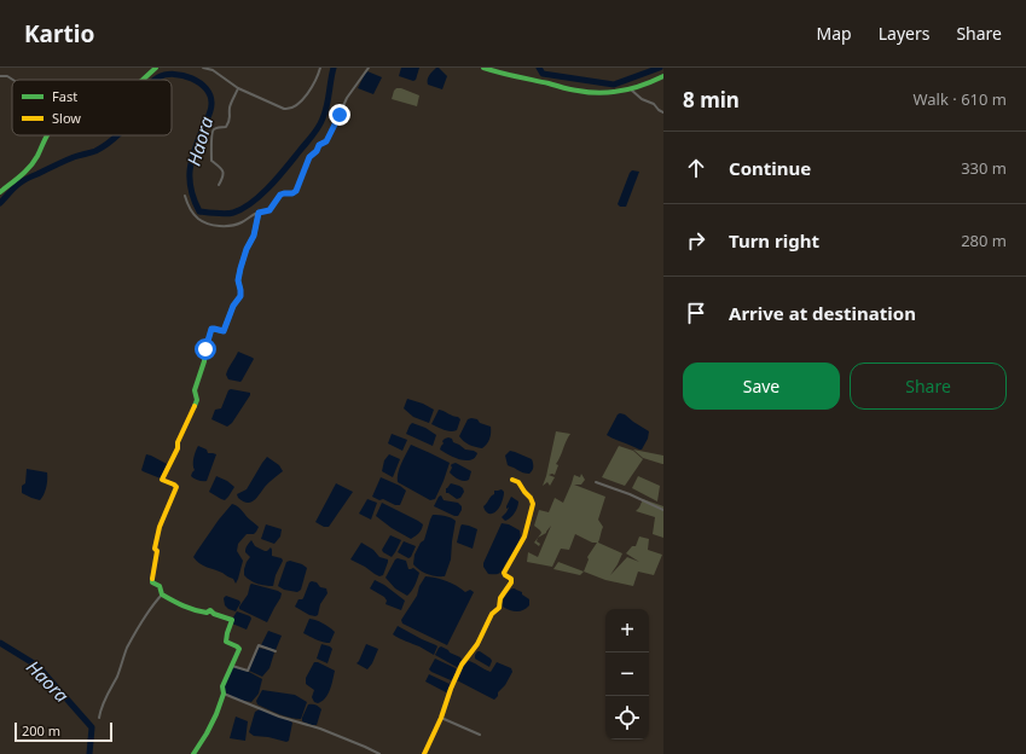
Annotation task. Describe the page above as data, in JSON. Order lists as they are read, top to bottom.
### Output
{
  "water": ["Haora"],
  "legend": ["Fast", "Slow"],
  "scale_bar": "200 m",
  "page": {
    "header": "Kartio",
    "nav": ["Map", "Layers", "Share"],
    "heading": ["8 min", "Walk · 610 m"],
    "list": [
      ["Continue", "330 m"],
      ["Turn right", "280 m"],
      "Arrive at destination"
    ],
    "buttons": ["Save", "Share"],
    "map_buttons": ["+", "−"],
    "scale": "200 m"
  }
}
